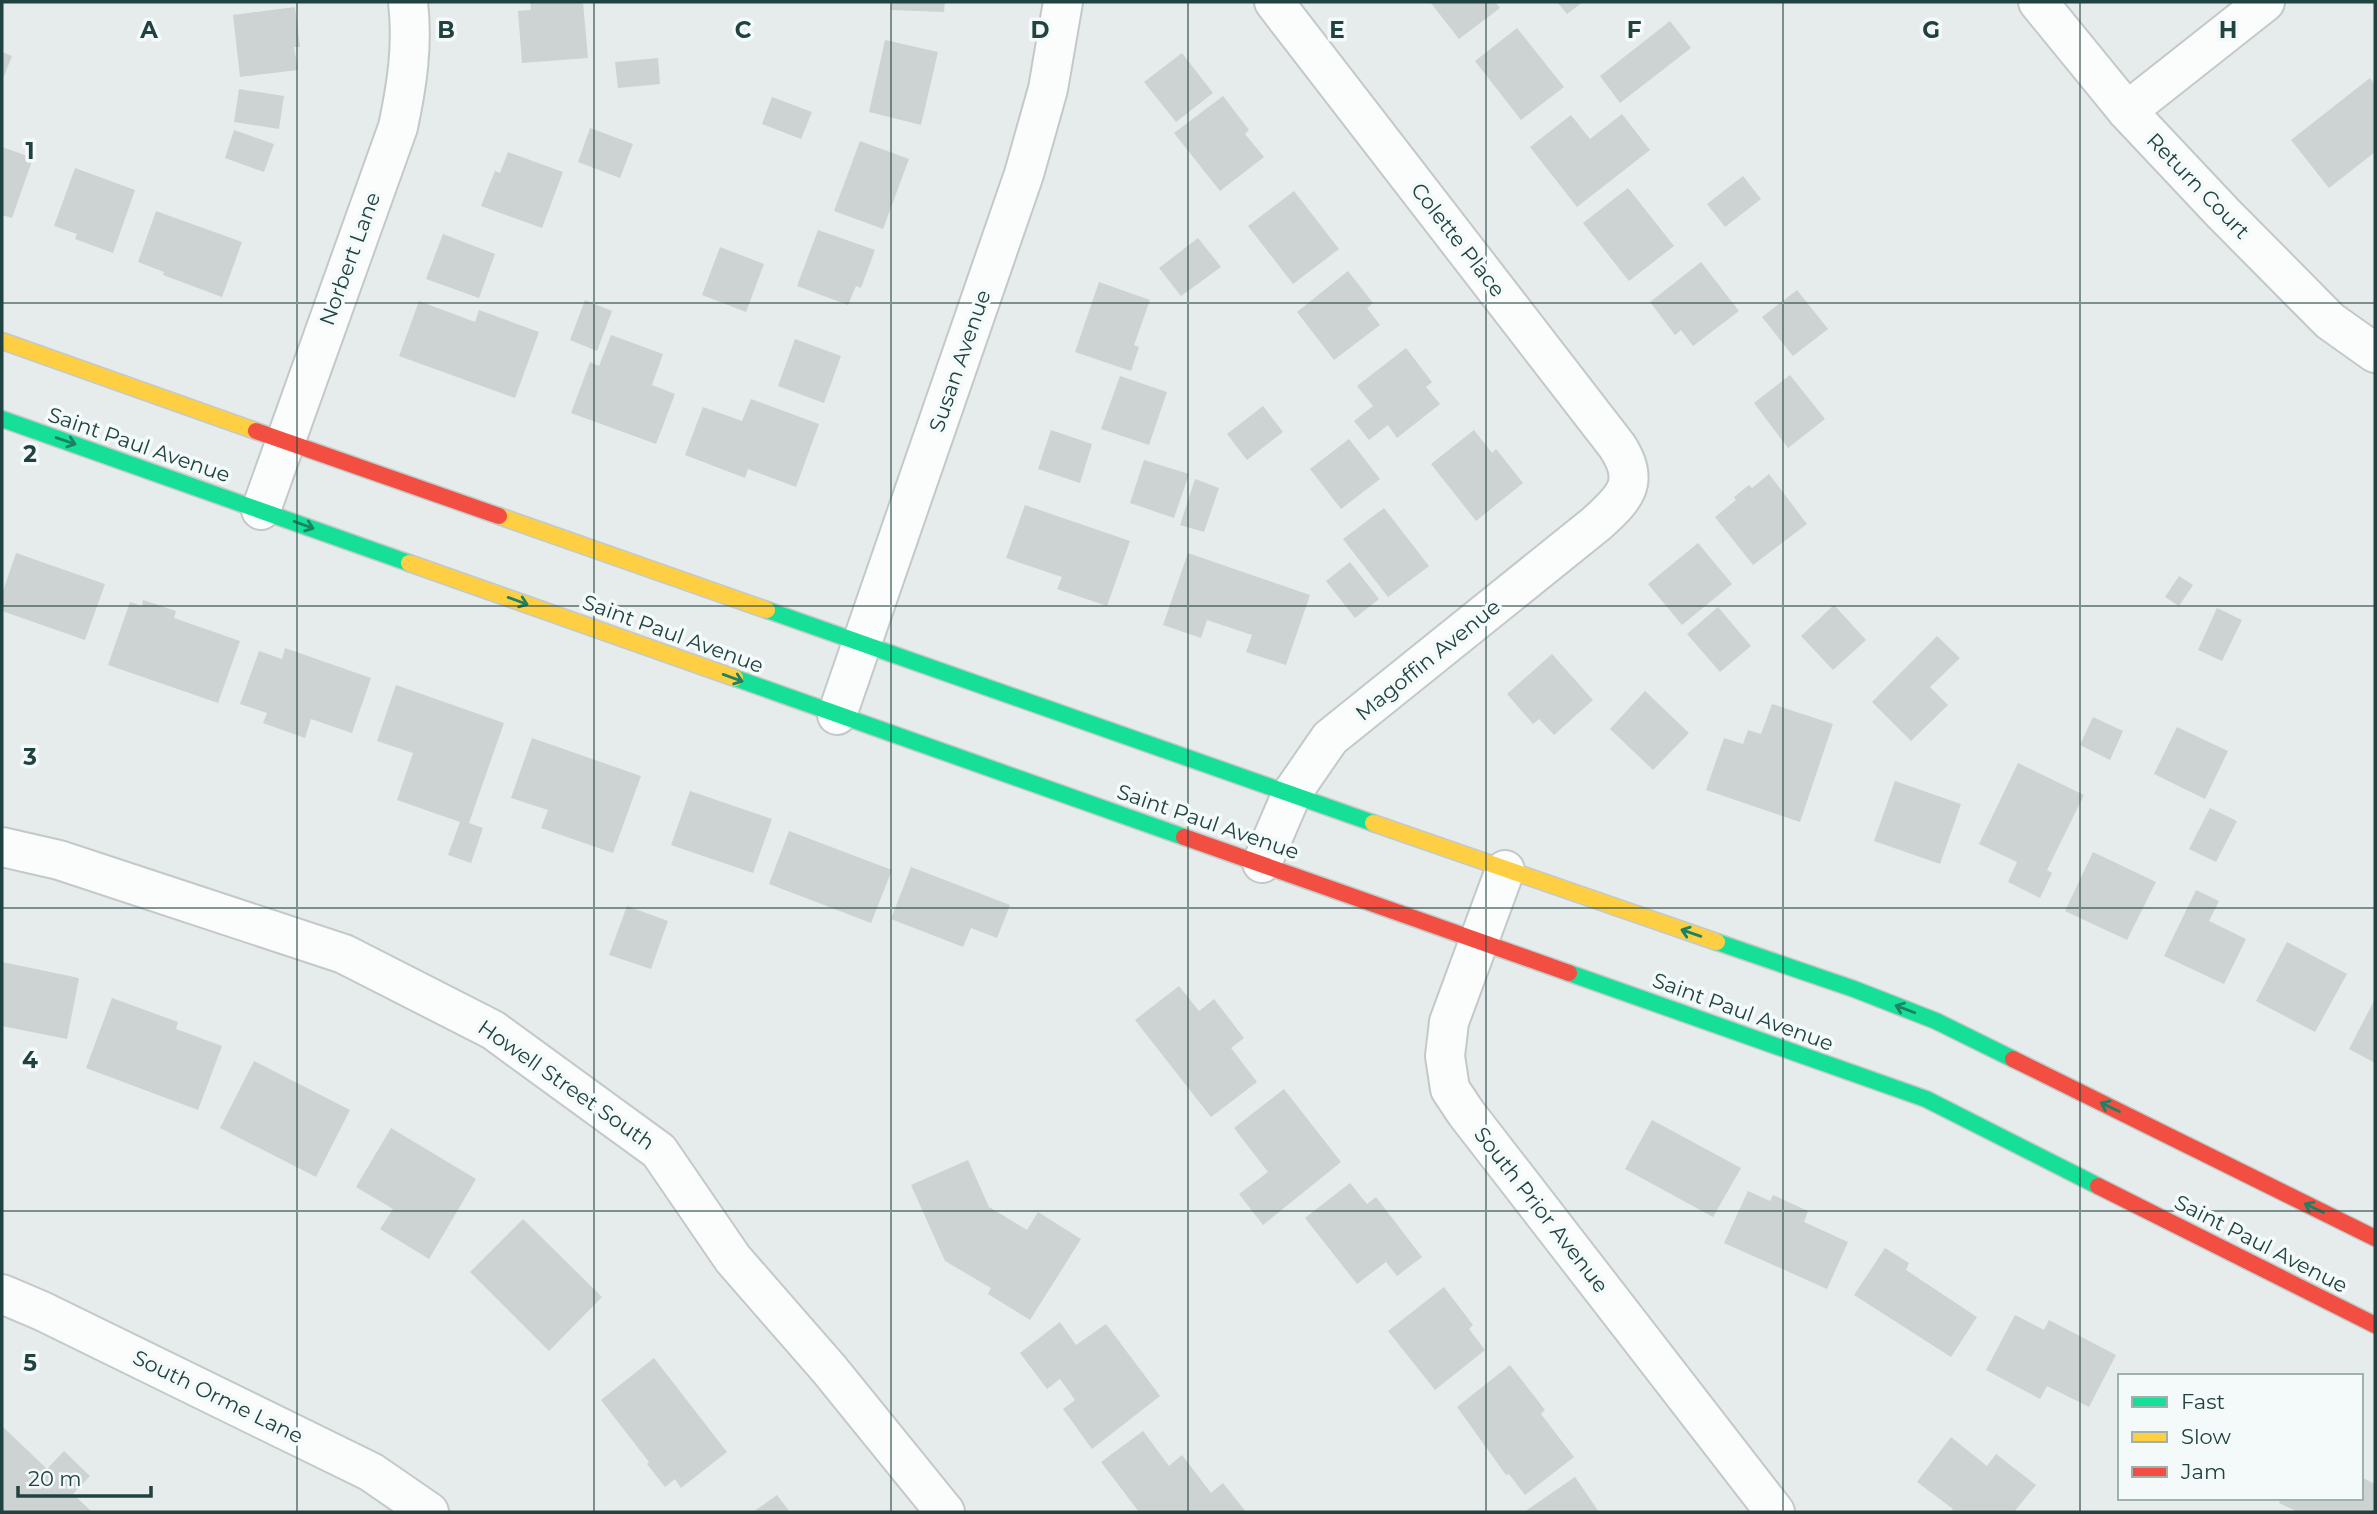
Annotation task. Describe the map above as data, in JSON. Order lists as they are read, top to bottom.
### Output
{
  "streets": {
    "main road": ["Saint Paul Avenue"],
    "street": [
      "Return Court",
      "Colette Place",
      "Norbert Lane",
      "Susan Avenue",
      "Magoffin Avenue",
      "Howell Street South",
      "South Prior Avenue",
      "South Orme Lane"
    ]
  },
  "crossings": [
    ["Colette Place", "Magoffin Avenue"],
    ["Norbert Lane", "Saint Paul Avenue"],
    ["Susan Avenue", "Saint Paul Avenue"],
    ["Saint Paul Avenue", "Magoffin Avenue"],
    ["Saint Paul Avenue", "South Prior Avenue"]
  ],
  "legend": ["Fast", "Slow", "Jam"],
  "scale_bar": "20 m",
  "grid": {
    "columns": [
      "A",
      "B",
      "C",
      "D",
      "E",
      "F",
      "G",
      "H"
    ],
    "rows": [
      "1",
      "2",
      "3",
      "4",
      "5"
    ]
  }
}
